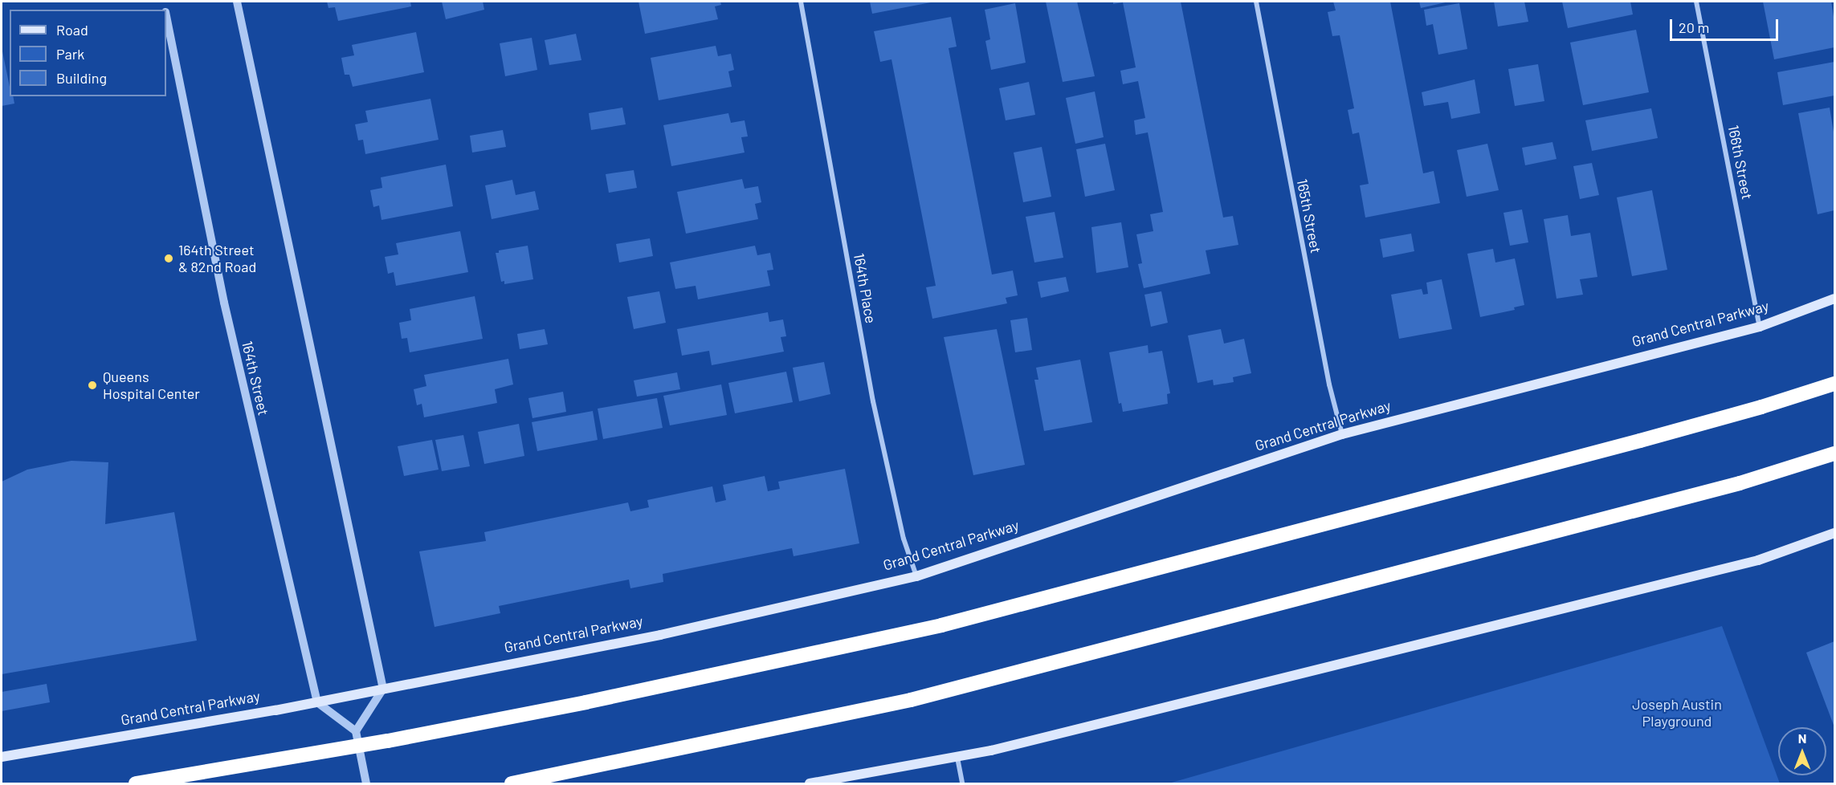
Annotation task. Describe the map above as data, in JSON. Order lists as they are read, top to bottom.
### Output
{
  "streets": {
    "main road": ["Grand Central Parkway"],
    "street": [
      "166th Street",
      "165th Street",
      "164th Place",
      "164th Street"
    ]
  },
  "crossings": [
    ["166th Street", "Grand Central Parkway"],
    ["165th Street", "Grand Central Parkway"],
    ["164th Place", "Grand Central Parkway"],
    ["Grand Central Parkway", "164th Street"]
  ],
  "parks": ["Joseph Austin Playground"],
  "places": ["164th Street & 82nd Road", "Queens Hospital Center"],
  "legend": ["Road", "Park", "Building"],
  "scale_bar": "20 m",
  "north": "top"
}
